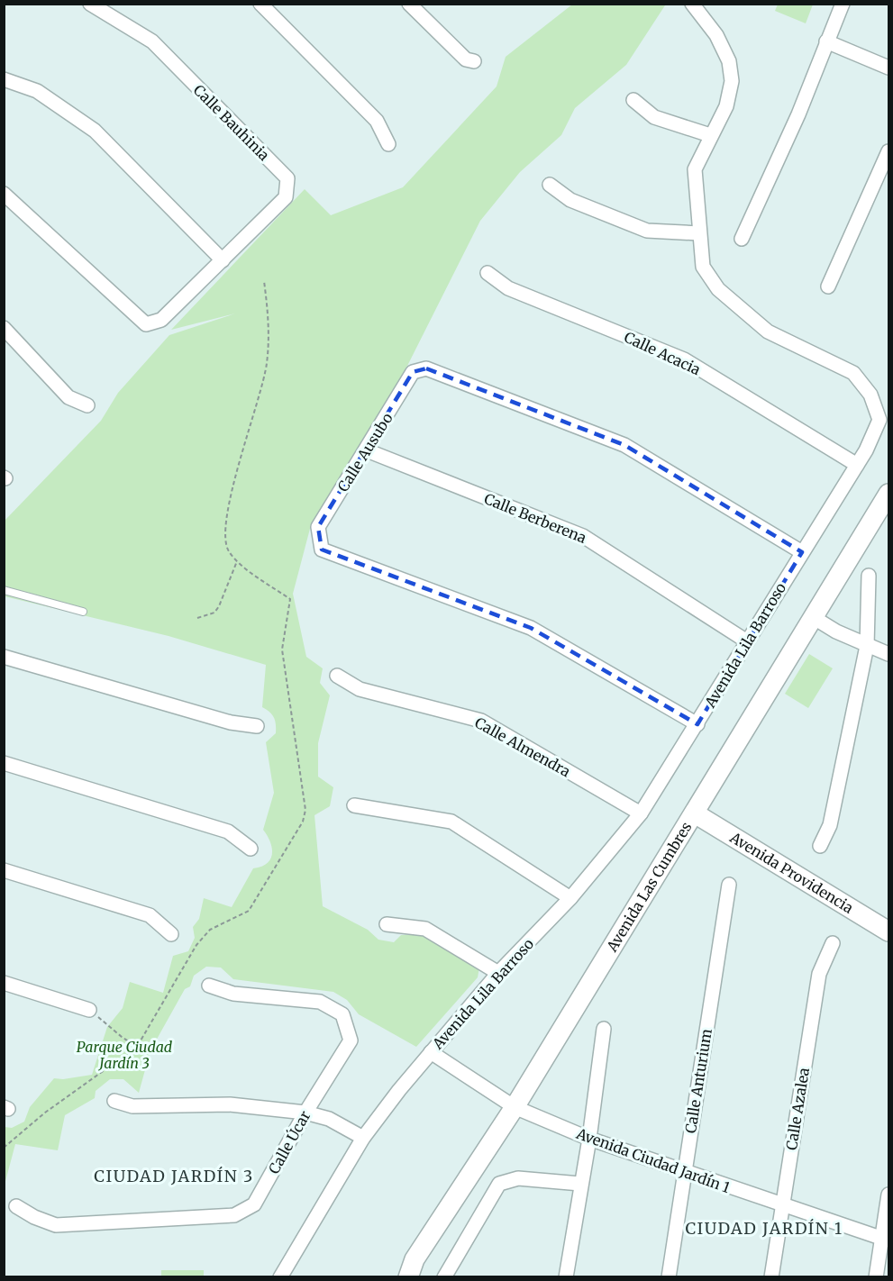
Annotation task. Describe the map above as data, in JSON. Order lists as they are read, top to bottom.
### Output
{
  "streets": {
    "street": [
      "Calle Bauhinia",
      "Calle Acacia",
      "Calle Ausubo",
      "Calle Berberena",
      "Avenida Lila Barroso",
      "Calle Almendra",
      "Avenida Providencia",
      "Avenida Las Cumbres",
      "Calle Anturium",
      "Calle Azalea",
      "Calle Úcar",
      "Avenida Ciudad Jardín 1"
    ]
  },
  "crossings": [
    ["Calle Acacia", "Avenida Lila Barroso"],
    ["Calle Ausubo", "Calle Berberena"],
    ["Calle Ausubo", "Avenida Lila Barroso"],
    ["Calle Berberena", "Avenida Lila Barroso"],
    ["Avenida Lila Barroso", "Calle Almendra"],
    ["Avenida Lila Barroso", "Avenida Ciudad Jardín 1"],
    ["Avenida Providencia", "Avenida Las Cumbres"],
    ["Avenida Las Cumbres", "Avenida Ciudad Jardín 1"],
    ["Calle Anturium", "Avenida Ciudad Jardín 1"],
    ["Calle Azalea", "Avenida Ciudad Jardín 1"]
  ],
  "districts": ["CIUDAD JARDÍN 3", "CIUDAD JARDÍN 1"],
  "parks": ["Parque Ciudad Jardín 3"]
}
